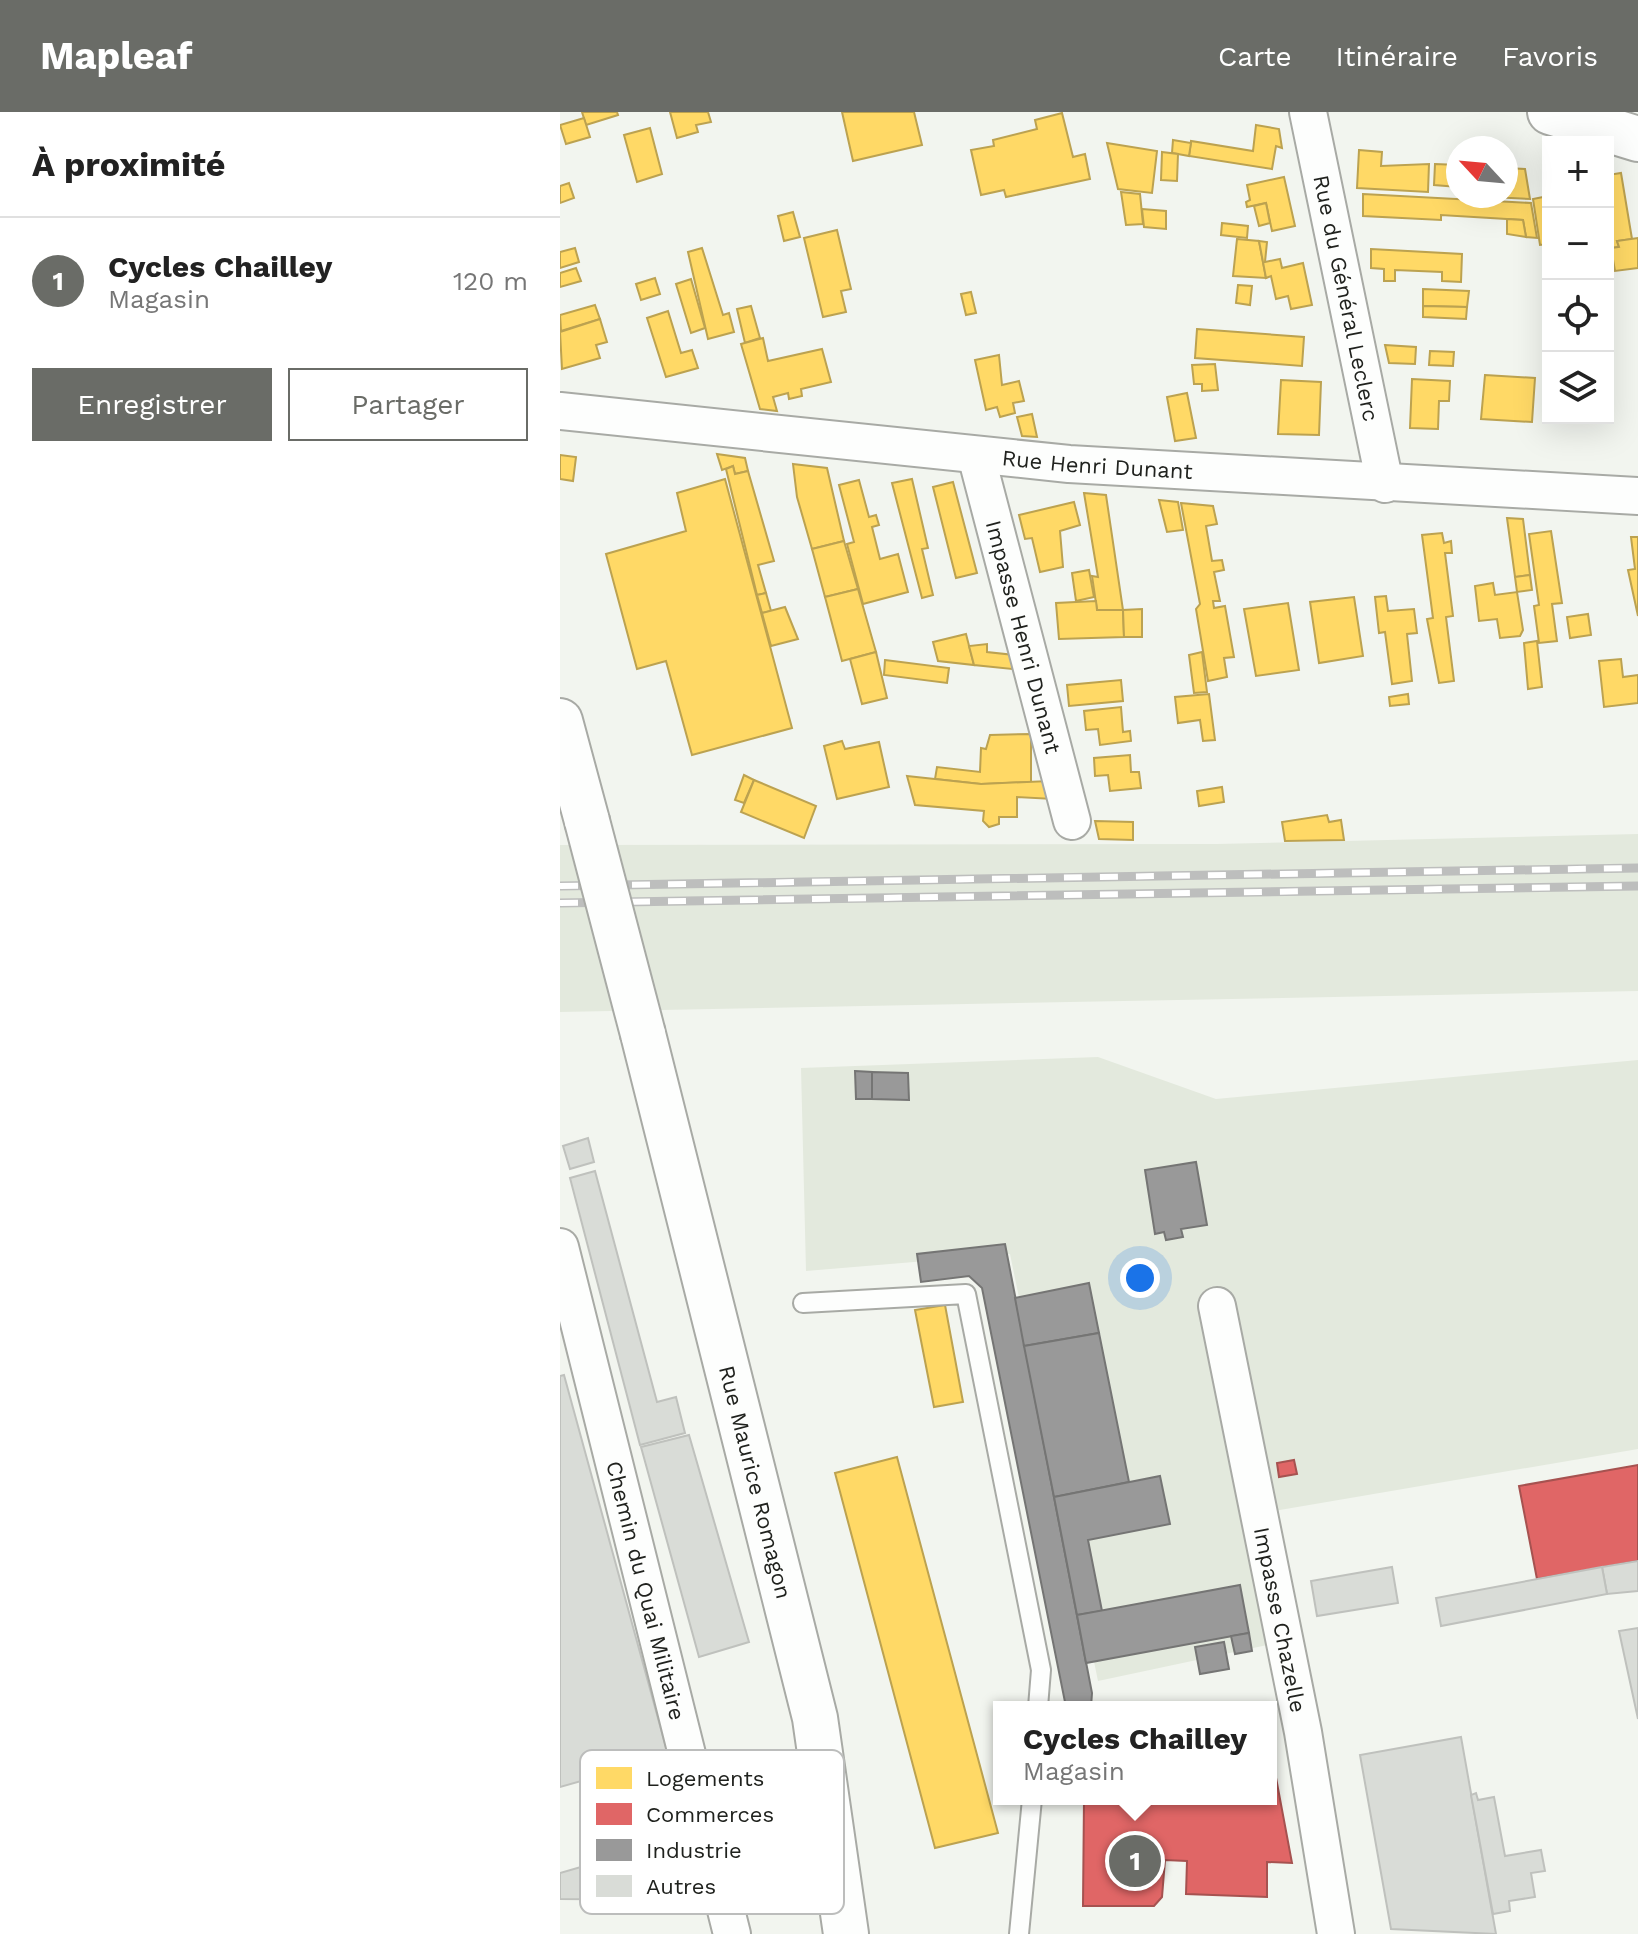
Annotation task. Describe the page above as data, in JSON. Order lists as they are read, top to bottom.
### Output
{
  "streets": {
    "street": [
      "Rue du Général Leclerc",
      "Rue Henri Dunant",
      "Impasse Henri Dunant",
      "Rue Maurice Romagon",
      "Chemin du Quai Militaire",
      "Impasse Chazelle"
    ]
  },
  "crossings": [
    ["Rue du Général Leclerc", "Rue Henri Dunant"],
    ["Rue Henri Dunant", "Impasse Henri Dunant"]
  ],
  "legend": [
    "Logements",
    "Commerces",
    "Industrie",
    "Autres"
  ],
  "north": "top left",
  "page": {
    "header": "Mapleaf",
    "nav": ["Carte", "Itinéraire", "Favoris"],
    "heading": "À proximité",
    "map_buttons": ["+", "−"],
    "list": [
      {
        "mark": "1",
        "name": "Cycles Chailley",
        "note": "Magasin",
        "value": "120 m"
      }
    ],
    "buttons": ["Enregistrer", "Partager"],
    "popup": ["Cycles Chailley", "Magasin"],
    "pins": "1"
  }
}
